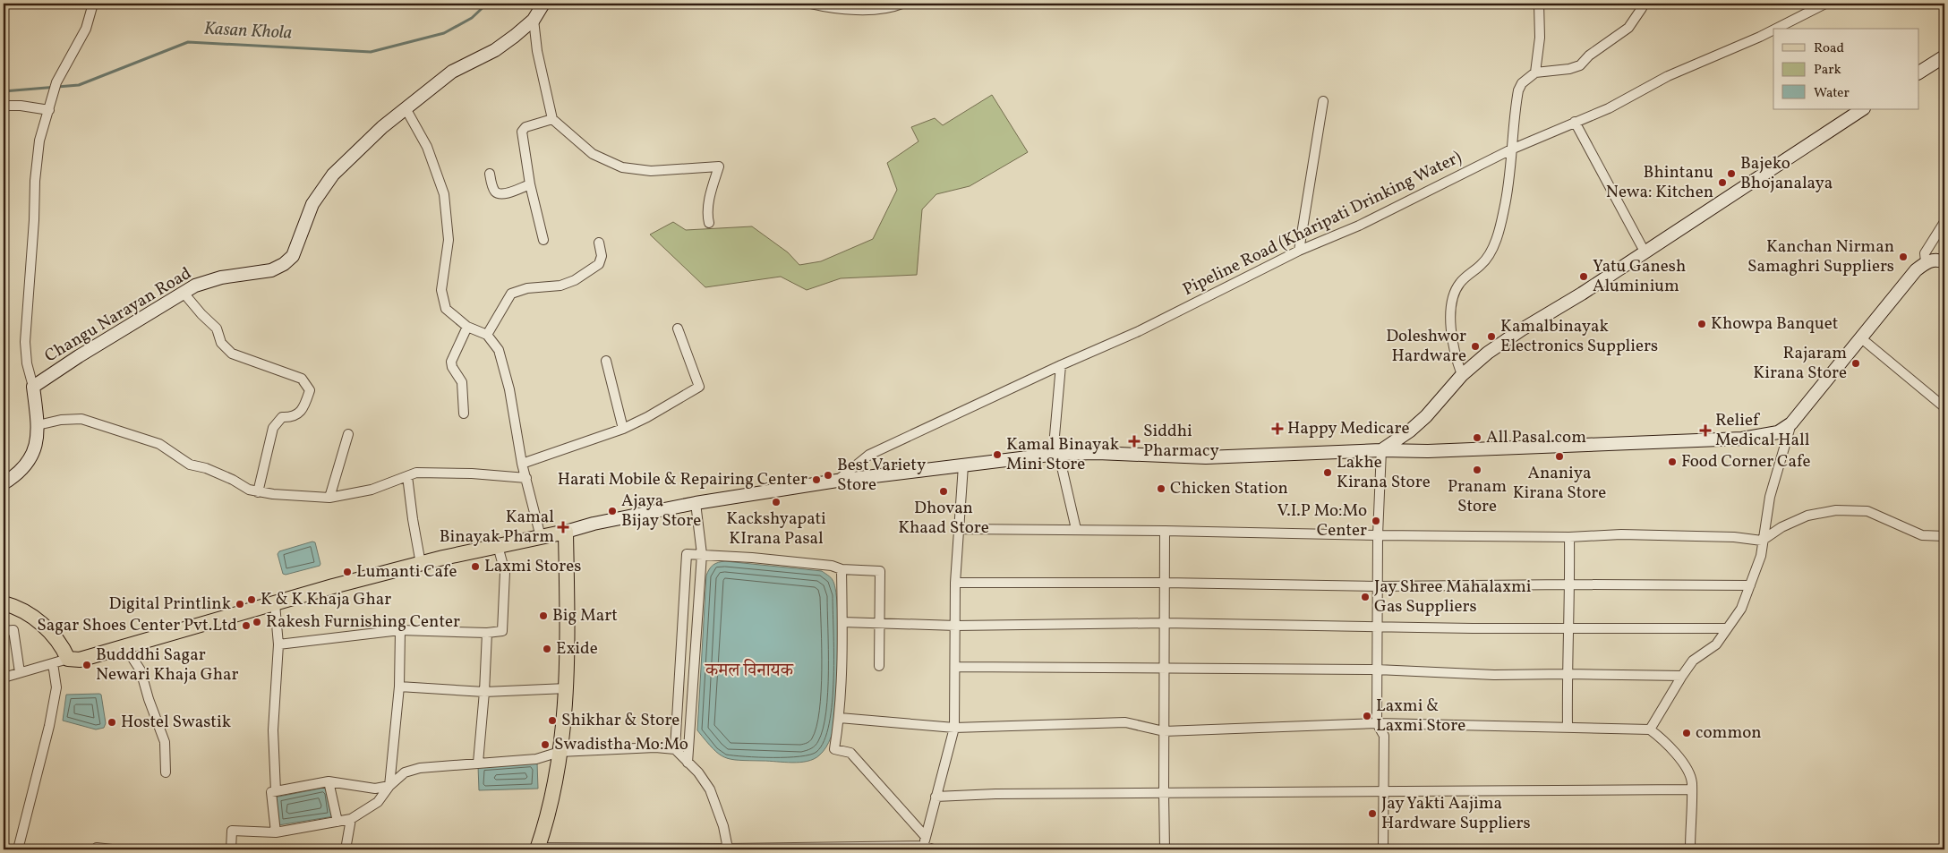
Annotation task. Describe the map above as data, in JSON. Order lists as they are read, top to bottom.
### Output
{
  "streets": {
    "main road": ["Changu Narayan Road"],
    "street": ["Pipeline Road (Kharipati Drinking Water)"]
  },
  "districts": ["कमल विनायक"],
  "water": ["Kasan Khola"],
  "places": {
    "other": [
      "Bajeko Bhojanalaya",
      "Bhintanu Newa: Kitchen",
      "Kanchan Nirman Samaghri Suppliers",
      "Yatu Ganesh Aluminium",
      "Khowpa Banquet",
      "Kamalbinayak Electronics Suppliers",
      "Doleshwor Hardware",
      "Rajaram Kirana Store",
      "All Pasal.com",
      "Kamal Binayak Mini Store",
      "Ananiya Kirana Store",
      "Food Corner Cafe",
      "Pranam Store",
      "Lakhe Kirana Store",
      "Best Variety Store",
      "Harati Mobile & Repairing Center",
      "Chicken Station",
      "Dhovan Khaad Store",
      "Kackshyapati KIrana Pasal",
      "Ajaya Bijay Store",
      "V.I.P Mo:Mo Center",
      "Laxmi Stores",
      "Lumanti Cafe",
      "Jay Shree Mahalaxmi Gas Suppliers",
      "K & K Khaja Ghar",
      "Digital Printlink",
      "Big Mart",
      "Rakesh Furnishing Center",
      "Sagar Shoes Center Pvt.Ltd",
      "Exide",
      "Budddhi Sagar Newari Khaja Ghar",
      "Laxmi & Laxmi Store",
      "Shikhar & Store",
      "Hostel Swastik",
      "common",
      "Swadistha Mo:Mo",
      "Jay Yakti Aajima Hardware Suppliers"
    ],
    "health": [
      "Happy Medicare",
      "Relief Medical Hall",
      "Siddhi Pharmacy",
      "Kamal Binayak Pharm"
    ]
  },
  "legend": ["Road", "Park", "Water"]
}
